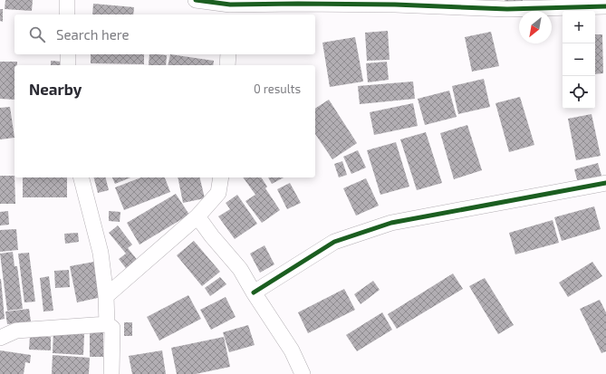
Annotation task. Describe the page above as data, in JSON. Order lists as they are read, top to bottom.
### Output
{
  "north": "bottom left",
  "page": {
    "map_buttons": ["+", "−"],
    "search": "Search here",
    "heading": ["Nearby", "0 results"]
  }
}
